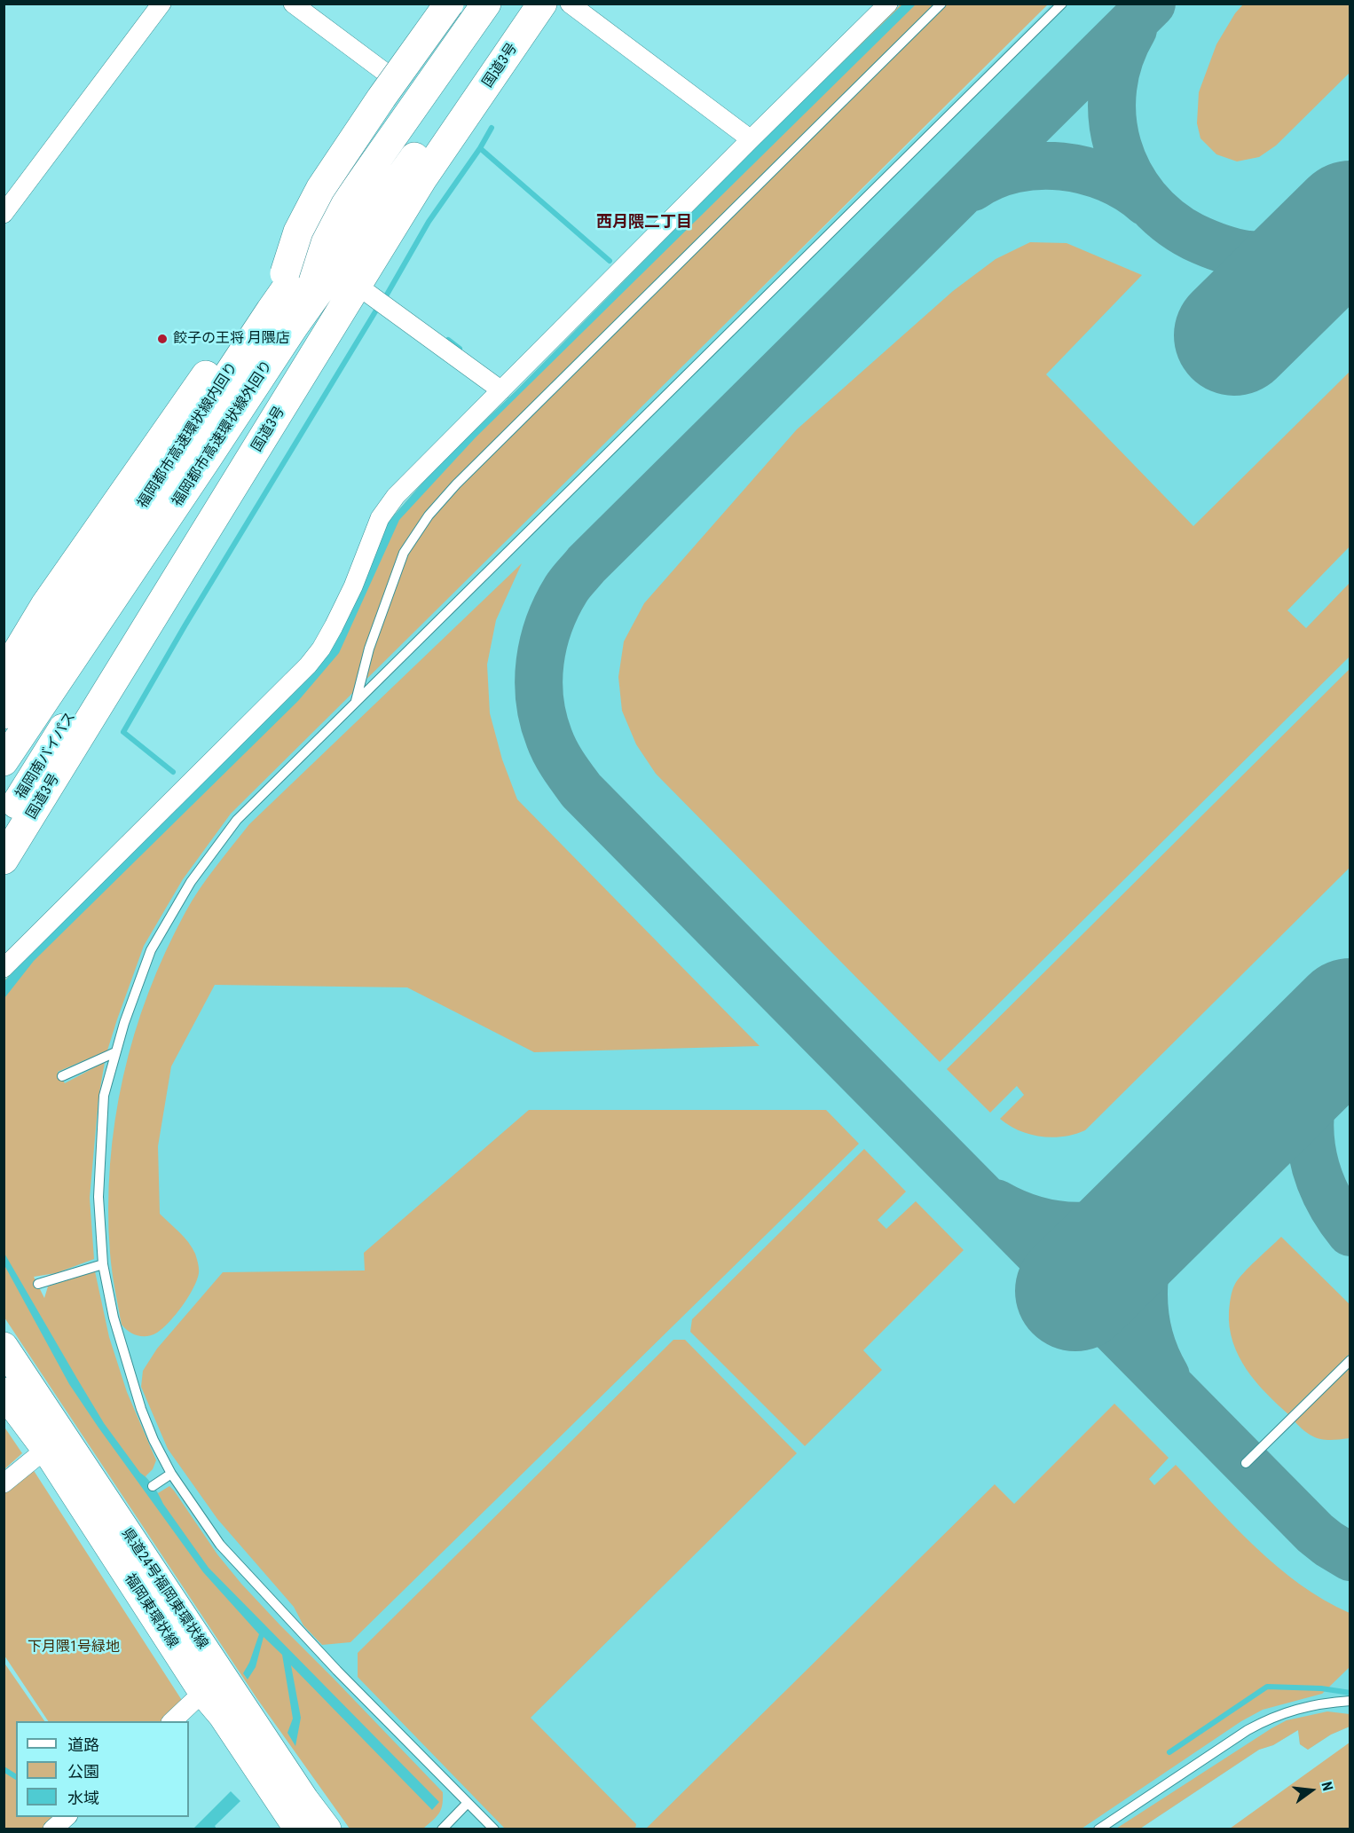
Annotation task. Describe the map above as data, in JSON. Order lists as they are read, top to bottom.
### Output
{
  "streets": {
    "main road": [
      "国道3号",
      "福岡都市高速環状線外回り",
      "福岡都市高速環状線内回り",
      "福岡南バイパス",
      "県道24号福岡東環状線",
      "福岡東環状線"
    ]
  },
  "crossings": [
    ["福岡都市高速環状線外回り", "福岡南バイパス"]
  ],
  "districts": ["西月隈二丁目"],
  "parks": ["下月隈1号緑地"],
  "places": ["餃子の王将 月隈店"],
  "legend": ["道路", "公園", "水域"],
  "north": "right"
}
